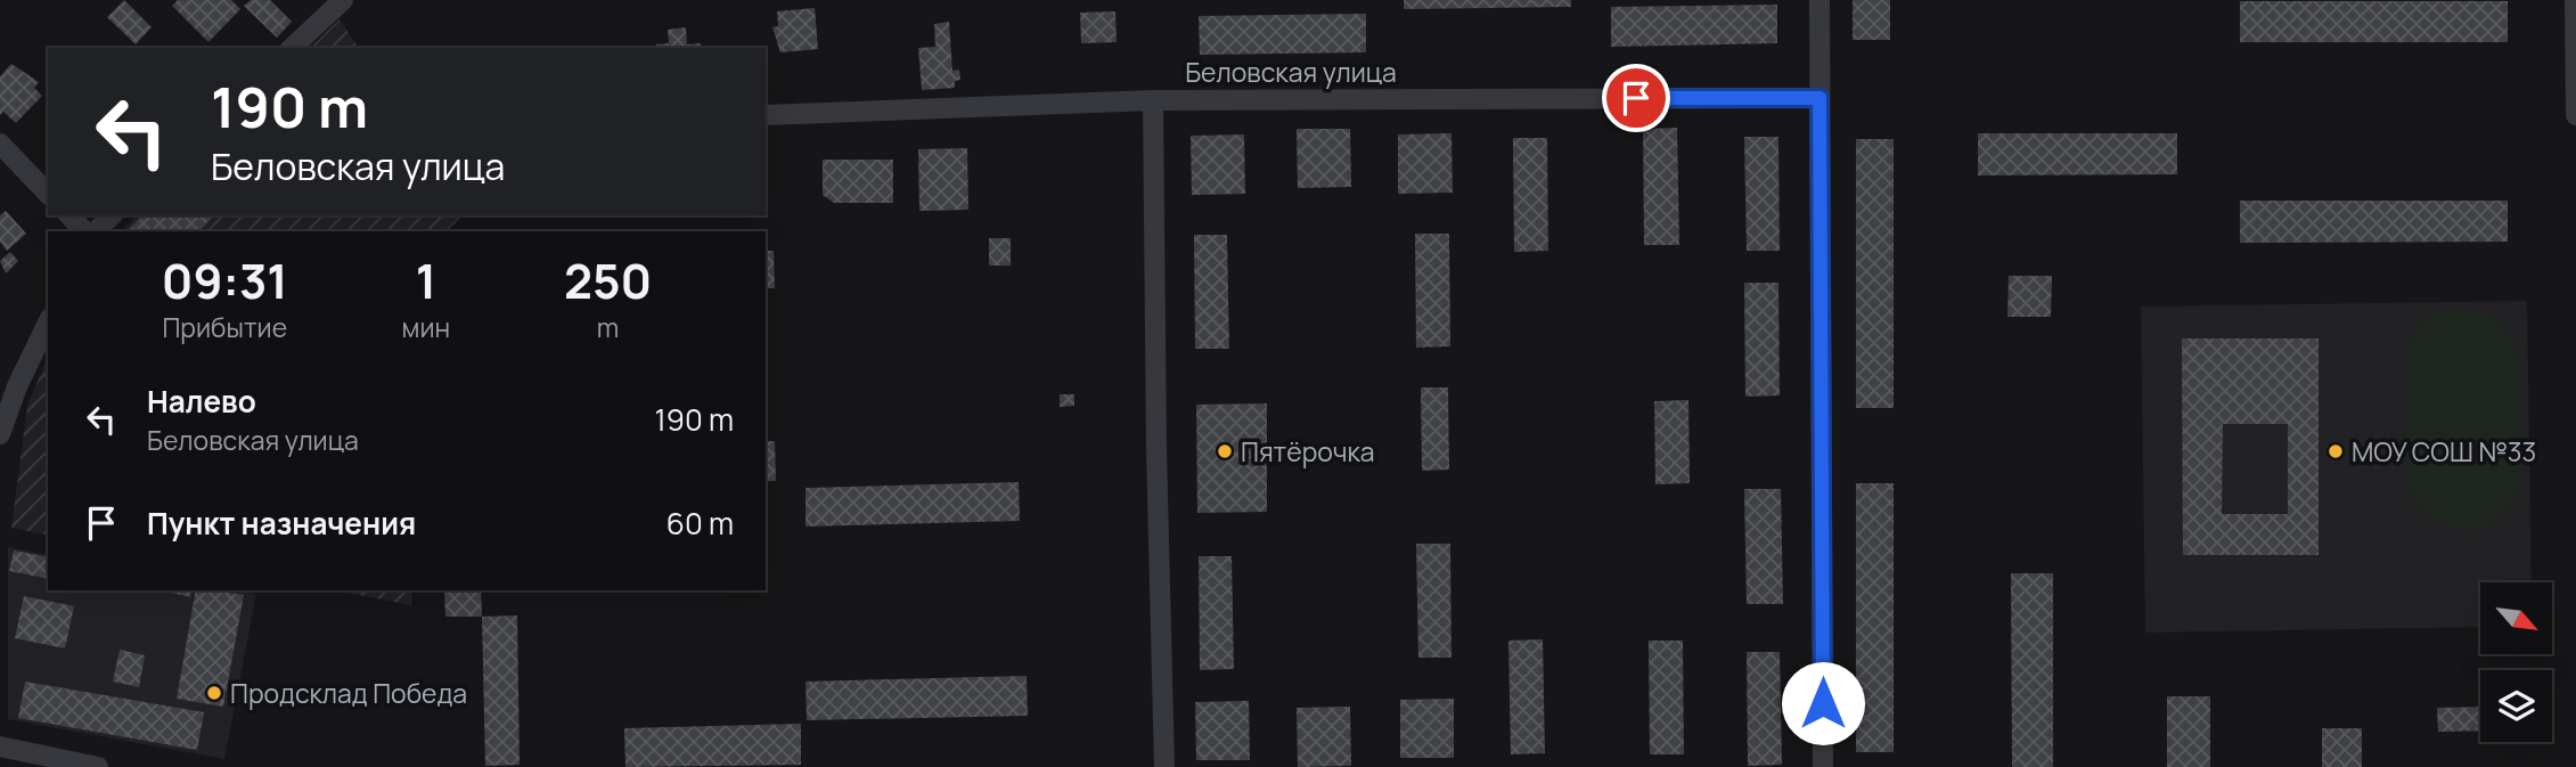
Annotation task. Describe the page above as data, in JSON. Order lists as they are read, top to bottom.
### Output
{
  "streets": {
    "street": ["Беловская улица"]
  },
  "places": ["Пятёрочка", "МОУ СОШ №33", "Продсклад Победа"],
  "north": "bottom right",
  "page": {
    "turn": ["190 m", "Беловская улица"],
    "eta": [
      "09:31",
      "Прибытие",
      "1",
      "мин",
      "250",
      "m"
    ],
    "list": [
      {
        "name": "Налево",
        "note": "Беловская улица",
        "value": "190 m"
      },
      {
        "name": "Пункт назначения",
        "value": "60 m"
      }
    ]
  }
}
